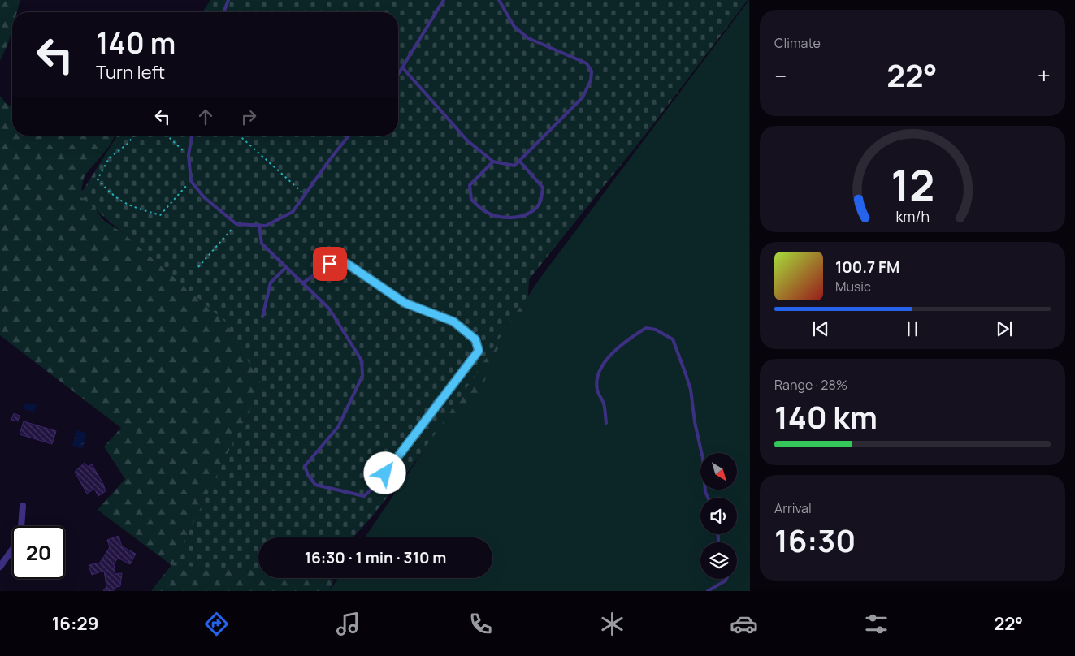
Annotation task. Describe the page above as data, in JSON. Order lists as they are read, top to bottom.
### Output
{
  "north": "bottom right",
  "page": {
    "tile": [
      "Climate",
      ["Range · 28%", "140 km"],
      ["Arrival", "16:30"]
    ],
    "turn": ["140 m", "Turn left"],
    "heat": ["−", "22°", "+"],
    "song": ["100.7 FM", "Music"],
    "limit": "20",
    "trip": "16:30 · 1 min · 310 m",
    "tabs": ["16:29", "22°"],
    "gauge": ["12", "km/h"]
  }
}
